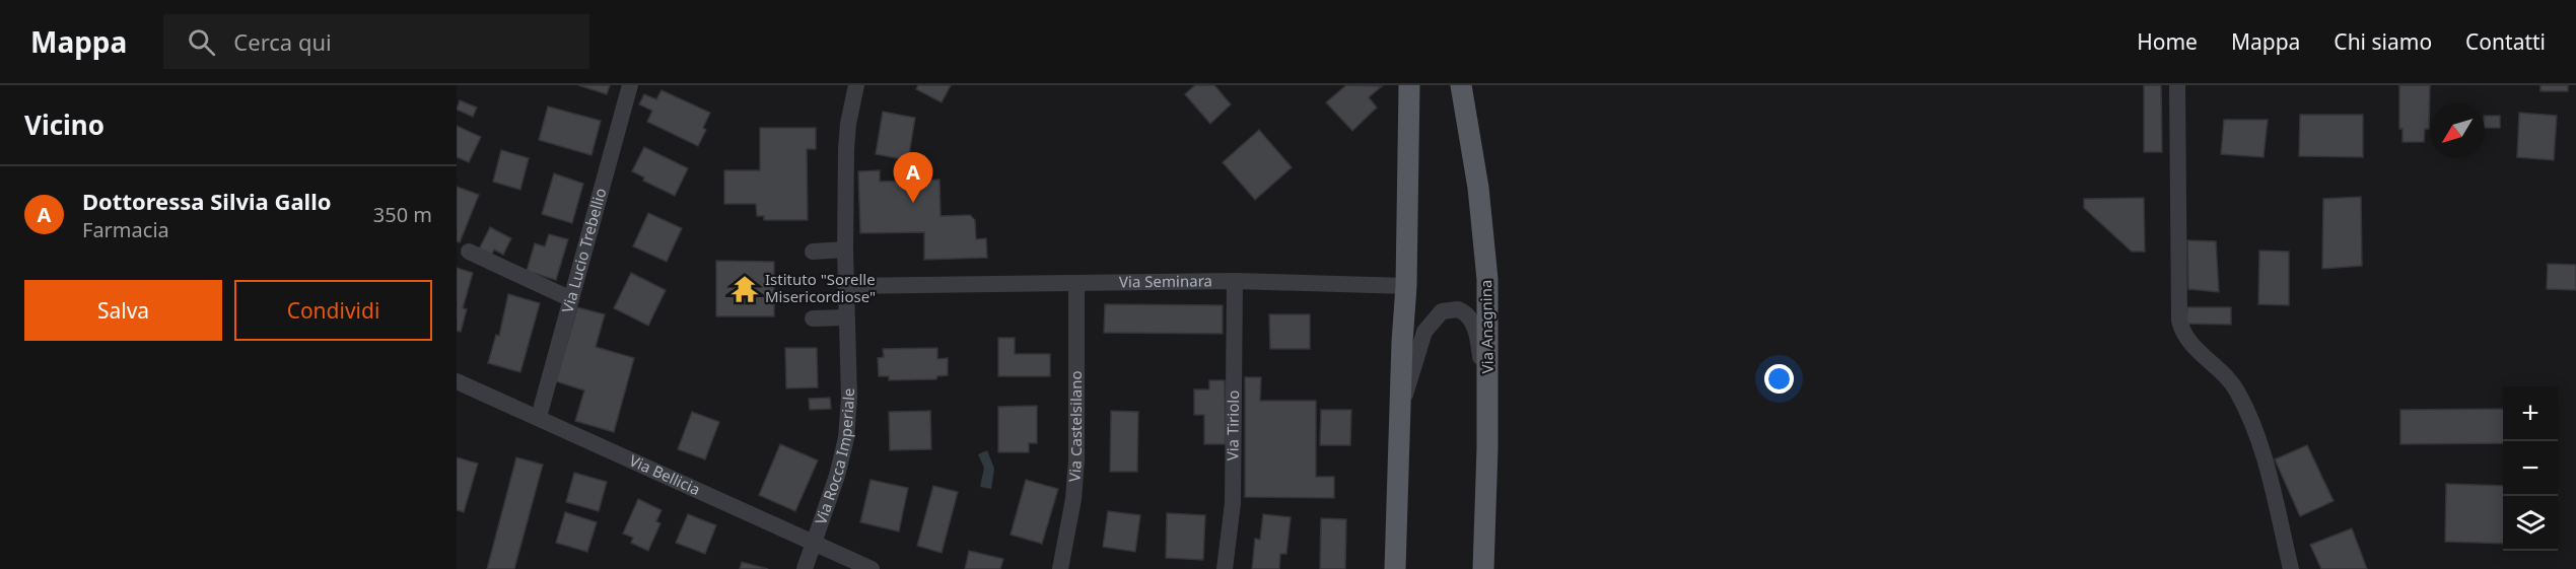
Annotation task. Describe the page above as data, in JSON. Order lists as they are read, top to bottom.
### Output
{
  "streets": {
    "main road": ["Via Anagnina"],
    "street": [
      "Via Lucio Trebellio",
      "Via Seminara",
      "Via Castelsilano",
      "Via Tiriolo",
      "Via Rocca Imperiale",
      "Via Bellicia"
    ]
  },
  "crossings": [
    ["Via Lucio Trebellio", "Via Bellicia"],
    ["Via Seminara", "Via Castelsilano"],
    ["Via Seminara", "Via Tiriolo"],
    ["Via Seminara", "Via Rocca Imperiale"],
    ["Via Rocca Imperiale", "Via Bellicia"]
  ],
  "places": {
    "temple": ["Istituto \"Sorelle Misericordiose\""]
  },
  "north": "bottom left",
  "page": {
    "header": "Mappa",
    "search": "Cerca qui",
    "nav": [
      "Home",
      "Mappa",
      "Chi siamo",
      "Contatti"
    ],
    "heading": "Vicino",
    "pins": "A",
    "list": [
      {
        "mark": "A",
        "name": "Dottoressa Silvia Gallo",
        "note": "Farmacia",
        "value": "350 m"
      }
    ],
    "buttons": ["Salva", "Condividi"],
    "map_buttons": ["+", "−"]
  }
}
